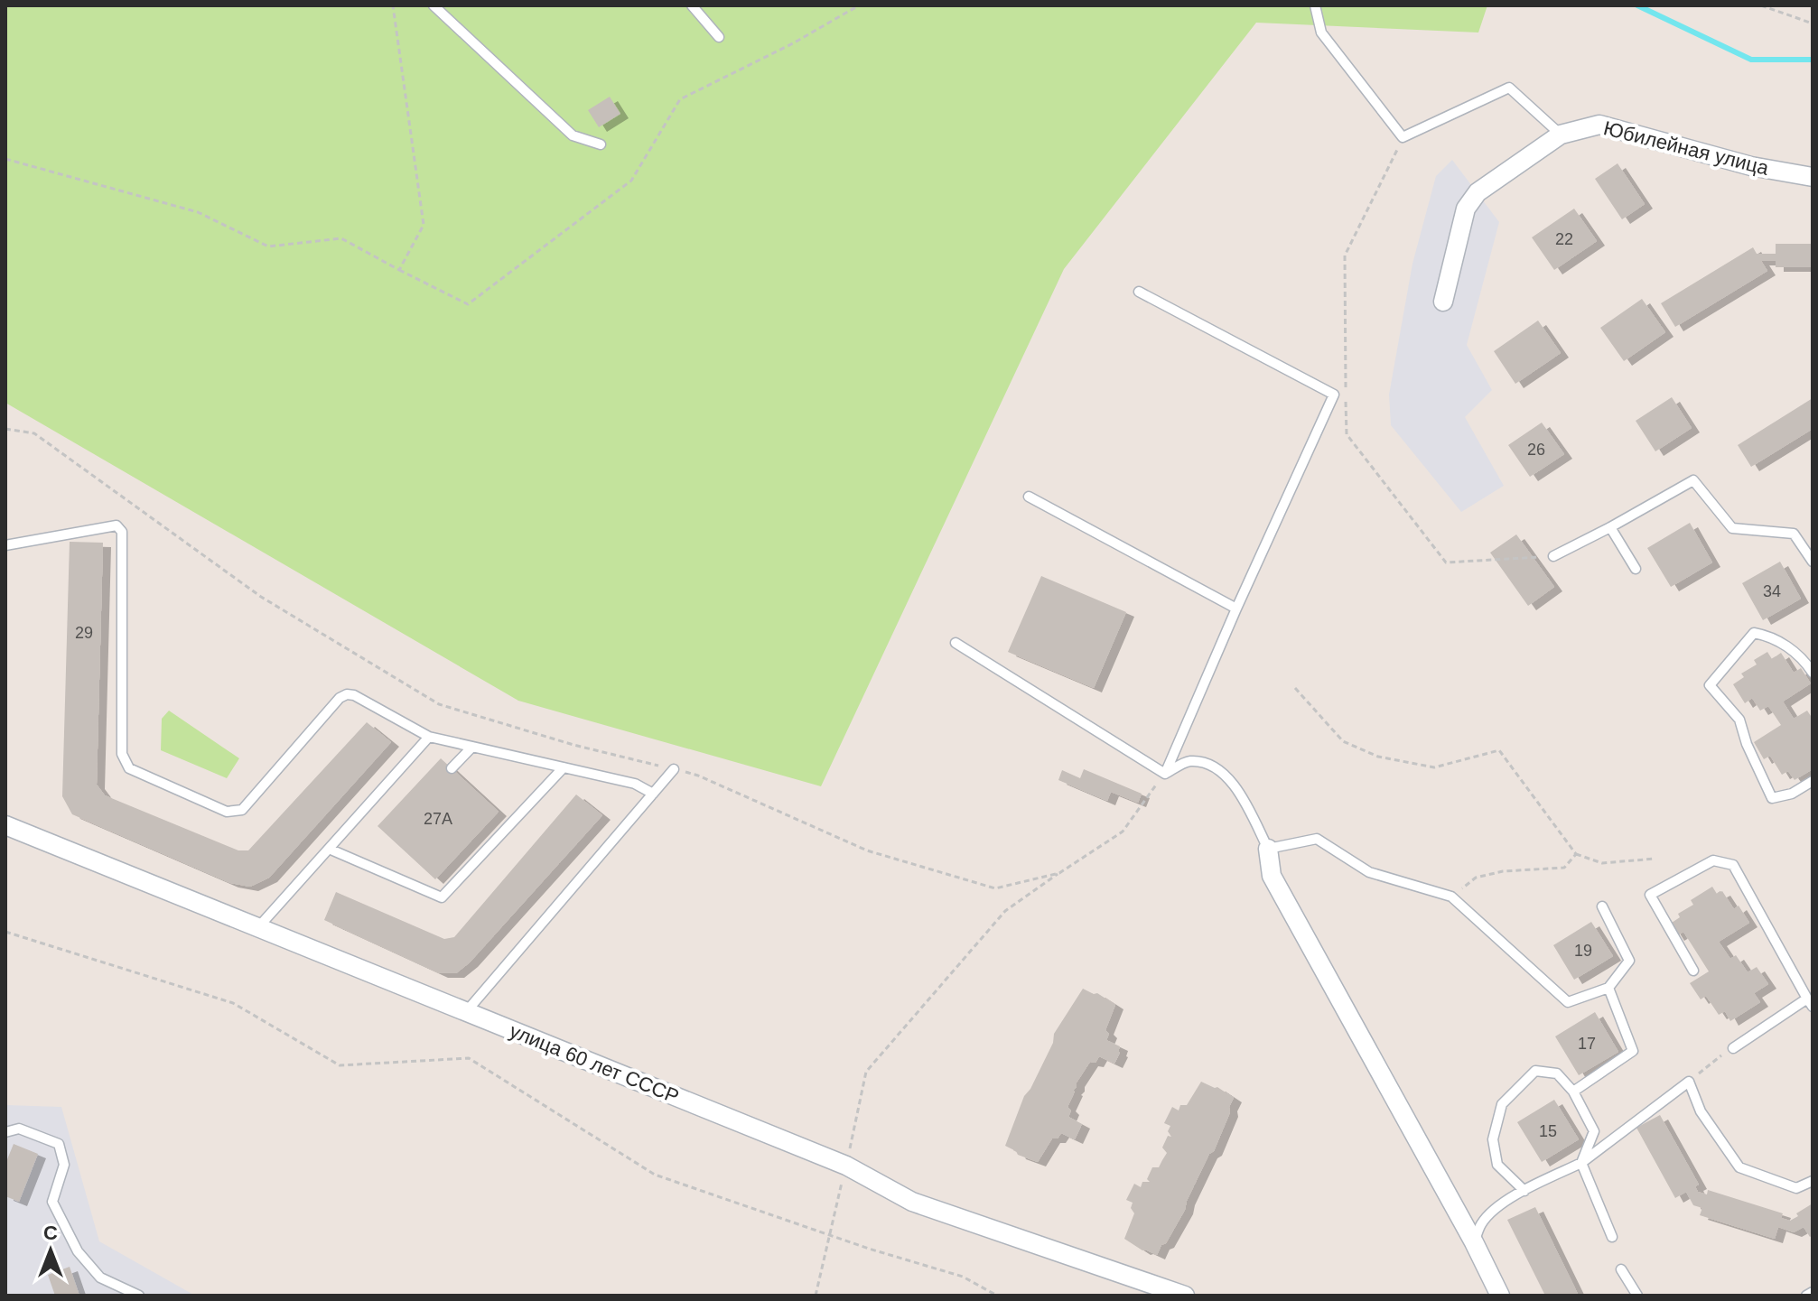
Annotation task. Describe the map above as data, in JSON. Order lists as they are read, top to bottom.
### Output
{
  "streets": {
    "street": ["Юбилейная улица", "улица 60 лет СССР"]
  },
  "house_numbers": [
    "22",
    "26",
    "34",
    "29",
    "27А",
    "19",
    "17",
    "15"
  ],
  "north": "top"
}
